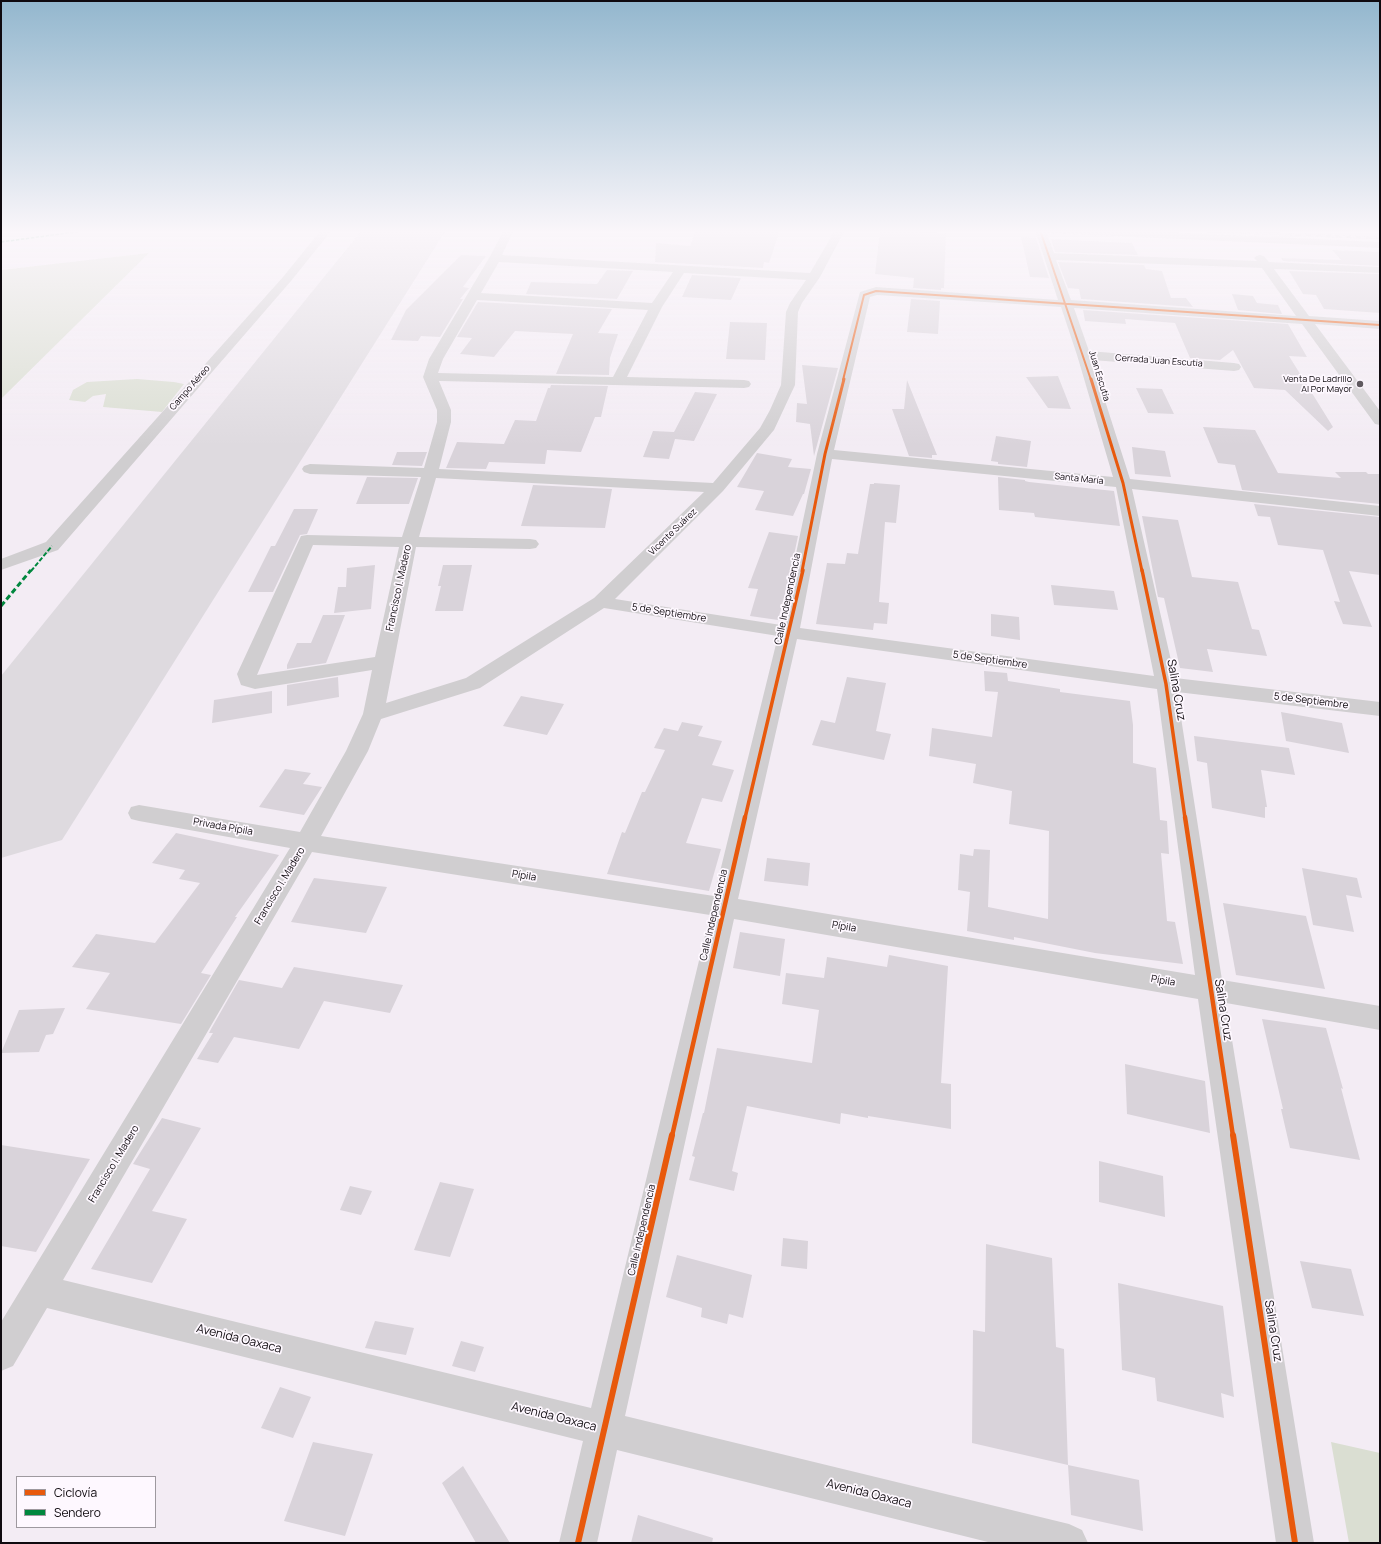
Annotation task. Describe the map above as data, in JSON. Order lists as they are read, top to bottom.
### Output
{
  "streets": {
    "street": [
      "Cerrada Juan Escutia",
      "Juan Escutia",
      "Campo Aéreo",
      "Santa María",
      "Vicente Suárez",
      "Francisco I. Madero",
      "Calle Independencia",
      "5 de Septiembre",
      "Salina Cruz",
      "Privada Pípila",
      "Pípila",
      "Avenida Oaxaca"
    ]
  },
  "crossings": [
    ["Cerrada Juan Escutia", "Juan Escutia"],
    ["Juan Escutia", "Santa María"],
    ["Juan Escutia", "Calle Independencia"],
    ["Juan Escutia", "Salina Cruz"],
    ["Santa María", "Calle Independencia"],
    ["Santa María", "Salina Cruz"],
    ["Vicente Suárez", "Francisco I. Madero"],
    ["Vicente Suárez", "5 de Septiembre"],
    ["Francisco I. Madero", "Privada Pípila"],
    ["Francisco I. Madero", "Pípila"],
    ["Francisco I. Madero", "Avenida Oaxaca"],
    ["Calle Independencia", "5 de Septiembre"],
    ["Calle Independencia", "Pípila"],
    ["Calle Independencia", "Avenida Oaxaca"],
    ["5 de Septiembre", "Salina Cruz"],
    ["Salina Cruz", "Pípila"],
    ["Privada Pípila", "Pípila"]
  ],
  "places": ["Venta De Ladrillo Al Por Mayor"],
  "legend": ["Ciclovía", "Sendero"]
}
